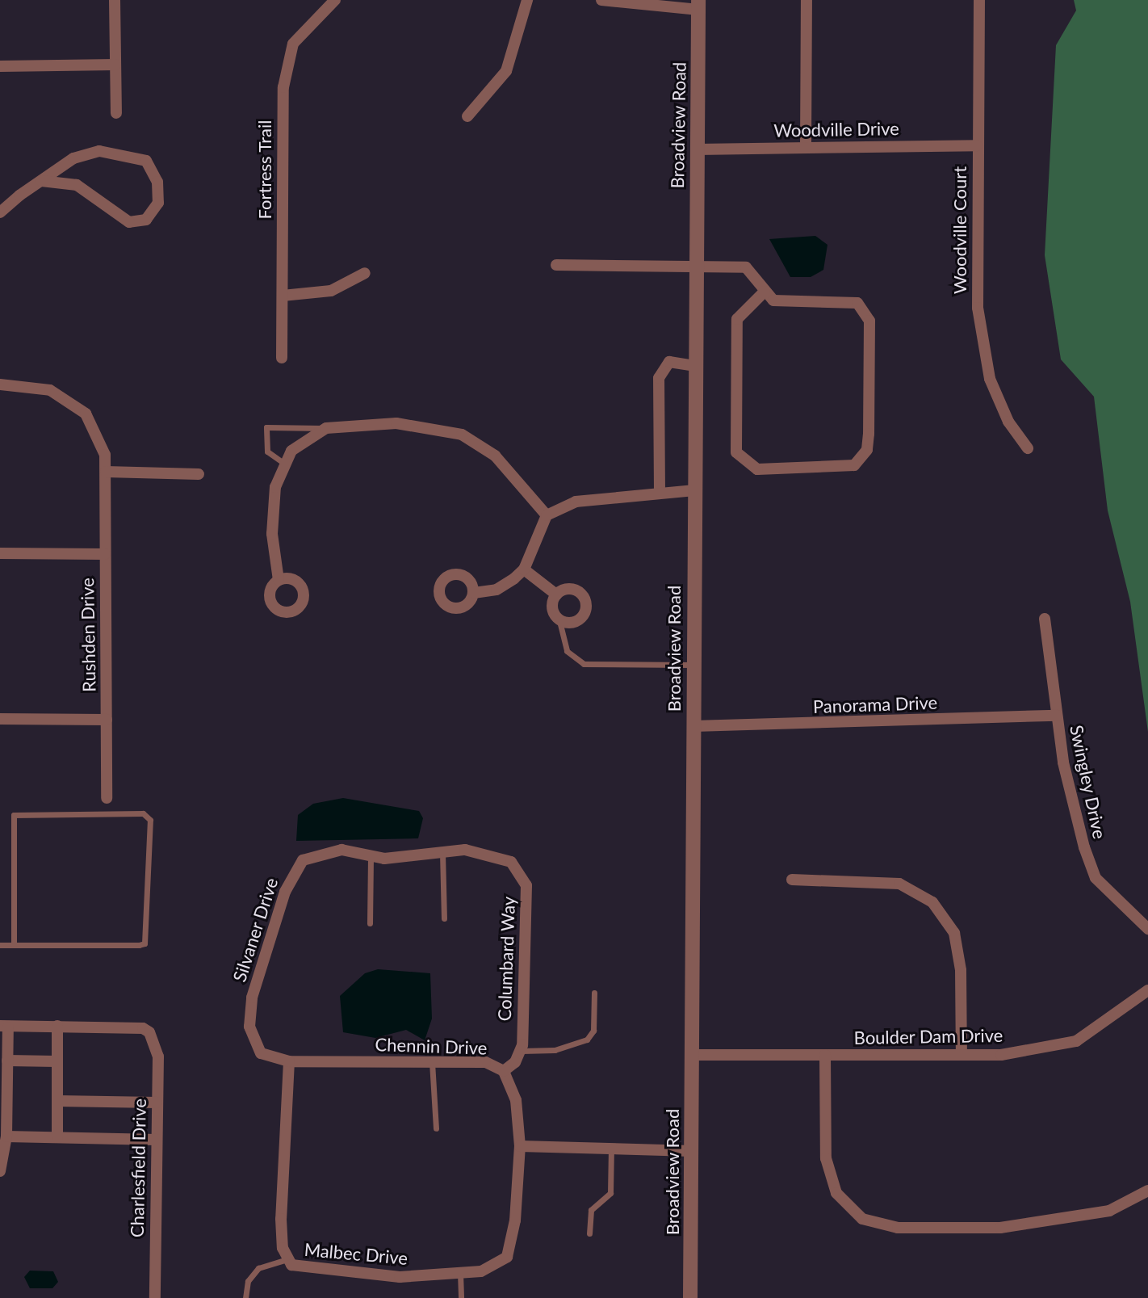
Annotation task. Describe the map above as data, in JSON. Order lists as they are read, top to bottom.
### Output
{
  "streets": {
    "street": [
      "Broadview Road",
      "Woodville Drive",
      "Fortress Trail",
      "Woodville Court",
      "Rushden Drive",
      "Panorama Drive",
      "Swingley Drive",
      "Silvaner Drive",
      "Columbard Way",
      "Boulder Dam Drive",
      "Chennin Drive",
      "Charlesfield Drive",
      "Malbec Drive"
    ]
  },
  "crossings": [
    ["Broadview Road", "Woodville Drive"],
    ["Broadview Road", "Panorama Drive"],
    ["Broadview Road", "Boulder Dam Drive"],
    ["Woodville Drive", "Woodville Court"],
    ["Panorama Drive", "Swingley Drive"],
    ["Silvaner Drive", "Columbard Way"],
    ["Silvaner Drive", "Chennin Drive"],
    ["Chennin Drive", "Malbec Drive"]
  ]
}
